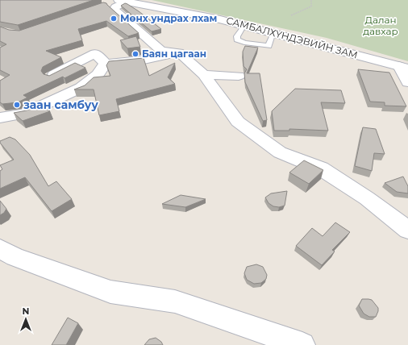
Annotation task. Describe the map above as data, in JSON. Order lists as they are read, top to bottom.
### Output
{
  "streets": {
    "street": ["САМБАЛХҮНДЭВИЙН ЗАМ"]
  },
  "parks": ["Далан давхар"],
  "places": ["Мөнх ундрах лхам", "Баян цагаан", "заан самбуу"],
  "north": "top"
}
